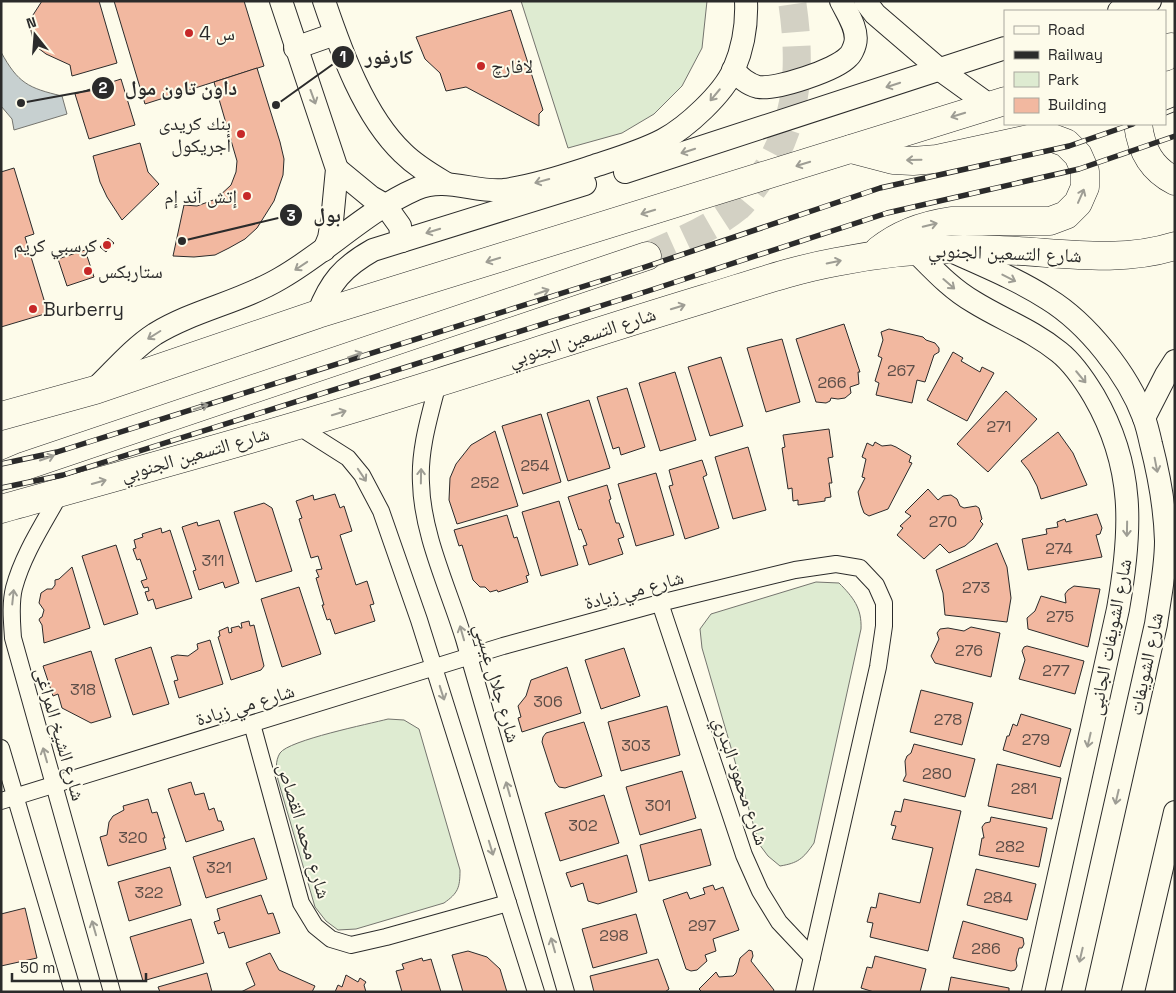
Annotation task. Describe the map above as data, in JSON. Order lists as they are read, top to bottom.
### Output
{
  "streets": {
    "highway": ["شارع التسعين الجنوبي"],
    "street": [
      "شارع مي زيادة",
      "شارع الشويفات الجانبى",
      "شارع الشويفات",
      "شارع جلال عيسي",
      "شارع الشيخ المراغى",
      "شارع محمود البدري",
      "شارع محمد القصاص"
    ]
  },
  "crossings": [
    ["شارع التسعين الجنوبي", "شارع الشويفات الجانبى"],
    ["شارع التسعين الجنوبي", "شارع الشويفات"],
    ["شارع التسعين الجنوبي", "شارع جلال عيسي"],
    ["شارع التسعين الجنوبي", "شارع الشيخ المراغى"],
    ["شارع مي زيادة", "شارع جلال عيسي"],
    ["شارع مي زيادة", "شارع الشيخ المراغى"],
    ["شارع مي زيادة", "شارع محمود البدري"],
    ["شارع مي زيادة", "شارع محمد القصاص"]
  ],
  "one_way": ["شارع الشويفات الجانبى", "شارع الشويفات"],
  "places": [
    "س 4",
    "لافارﭺ",
    "داون تاون مول",
    "كارفور",
    "بنك كريدى أجريكول",
    "إتش آند إم",
    "بول",
    "كرسبي كريم",
    "ستاربكس",
    "Burberry"
  ],
  "house_numbers": [
    "267",
    "266",
    "271",
    "254",
    "252",
    "270",
    "274",
    "311",
    "273",
    "275",
    "276",
    "277",
    "318",
    "306",
    "278",
    "279",
    "303",
    "280",
    "281",
    "301",
    "302",
    "320",
    "282",
    "321",
    "322",
    "284",
    "297",
    "298",
    "286"
  ],
  "legend": [
    "Road",
    "Railway",
    "Park",
    "Building"
  ],
  "scale_bar": "50 m",
  "north": "top"
}
